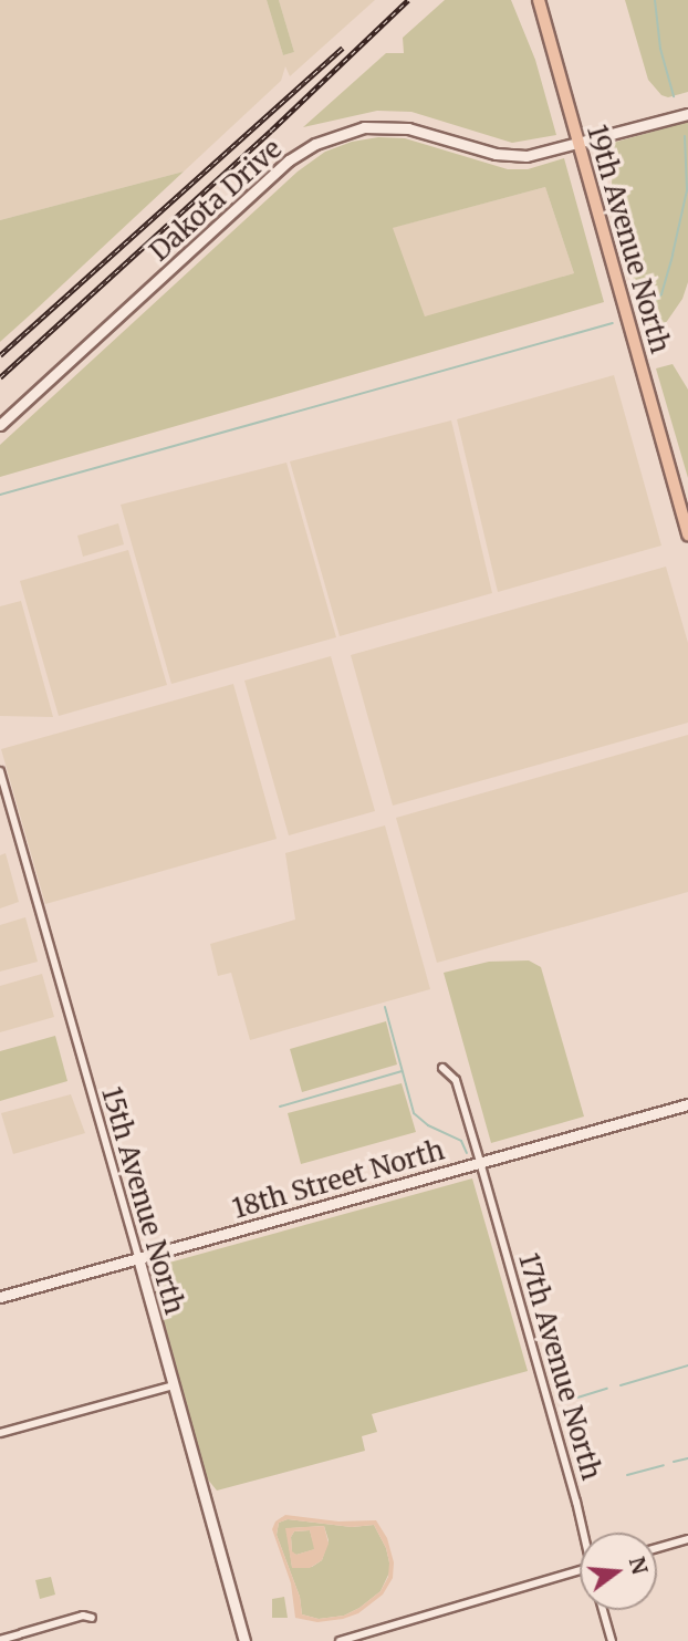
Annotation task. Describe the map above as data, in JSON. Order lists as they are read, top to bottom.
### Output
{
  "streets": {
    "main road": ["19th Avenue North"],
    "street": [
      "Dakota Drive",
      "18th Street North",
      "15th Avenue North",
      "17th Avenue North"
    ]
  },
  "crossings": [
    ["Dakota Drive", "19th Avenue North"],
    ["18th Street North", "15th Avenue North"],
    ["18th Street North", "17th Avenue North"]
  ],
  "north": "right"
}
